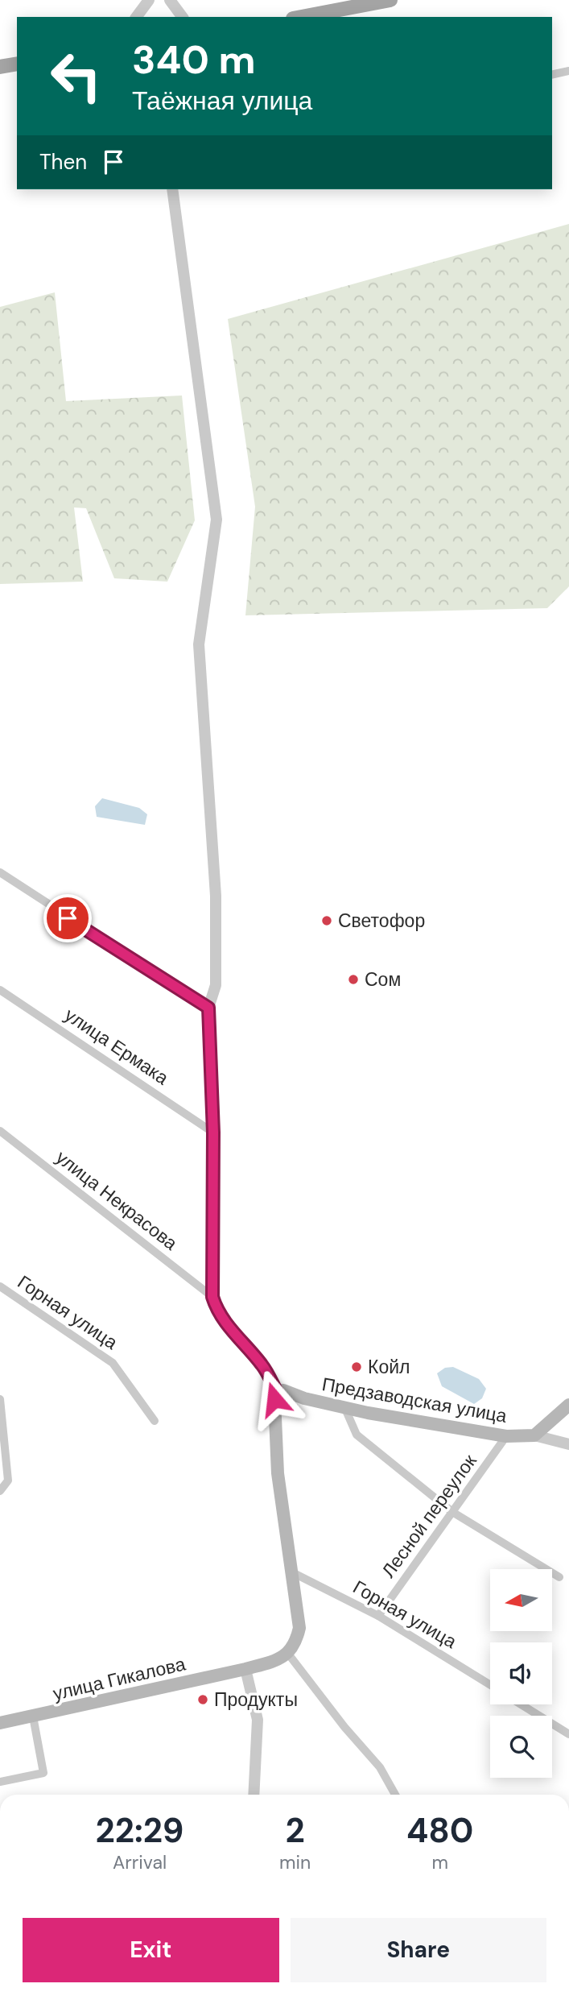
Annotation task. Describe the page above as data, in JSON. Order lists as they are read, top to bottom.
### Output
{
  "streets": {
    "main road": ["Предзаводская улица", "улица Гикалова"],
    "street": [
      "улица Ермака",
      "улица Некрасова",
      "Горная улица",
      "Лесной переулок"
    ]
  },
  "crossings": [
    ["Горная улица", "Лесной переулок"],
    ["Предзаводская улица", "Лесной переулок"]
  ],
  "places": [
    "Светофор",
    "Сом",
    "Койл",
    "Продукты"
  ],
  "north": "left",
  "page": {
    "turn": ["340 m", "Таёжная улица"],
    "then": "Then",
    "eta": [
      "22:29",
      "Arrival",
      "2",
      "min",
      "480",
      "m"
    ],
    "buttons": ["Exit", "Share"]
  }
}
